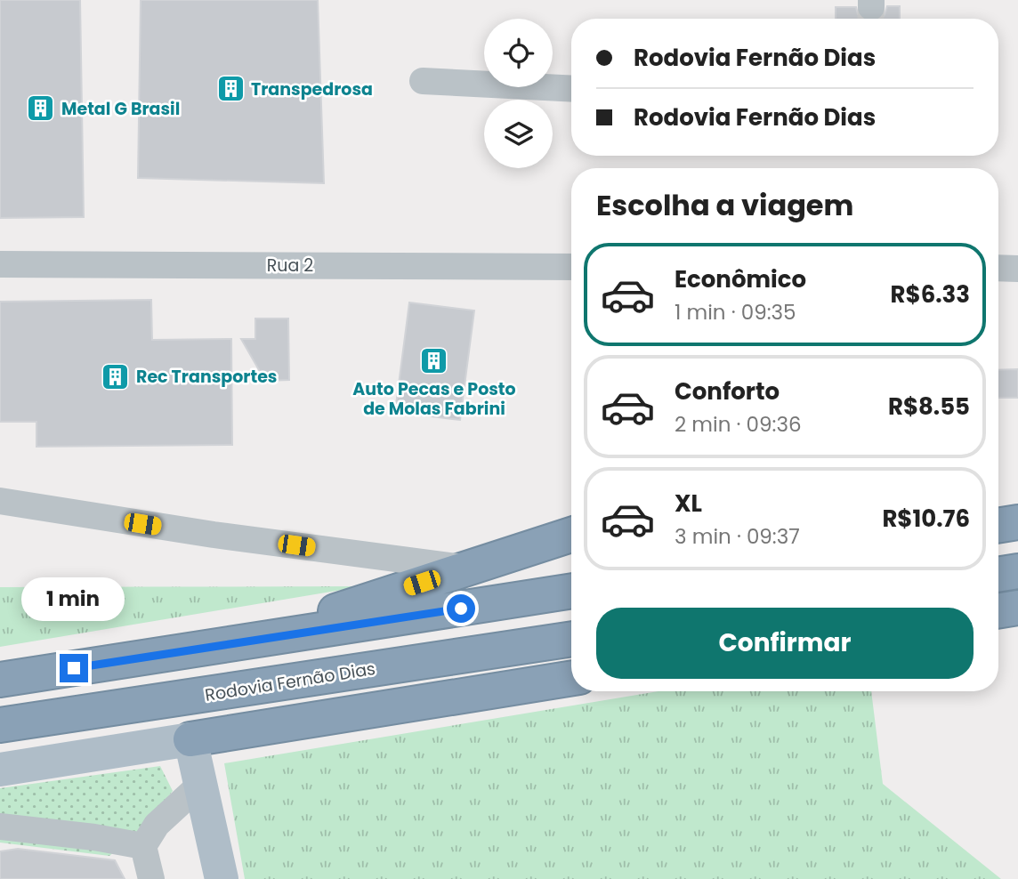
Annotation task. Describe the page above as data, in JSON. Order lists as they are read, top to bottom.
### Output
{
  "streets": {
    "highway": ["Rodovia Fernão Dias"],
    "lane": ["Rua 2"]
  },
  "places": {
    "building": [
      "Transpedrosa",
      "Metal G Brasil",
      "Auto Pecas e Posto de Molas Fabrini",
      "Rec Transportes"
    ]
  },
  "page": {
    "banner": ["Rodovia Fernão Dias", "Rodovia Fernão Dias"],
    "heading": "Escolha a viagem",
    "list": [
      {
        "name": "Econômico",
        "note": "1 min · 09:35",
        "value": "R$6.33"
      },
      {
        "name": "Conforto",
        "note": "2 min · 09:36",
        "value": "R$8.55"
      },
      {
        "name": "XL",
        "note": "3 min · 09:37",
        "value": "R$10.76"
      }
    ],
    "bubble": "1 min",
    "buttons": "Confirmar"
  }
}
